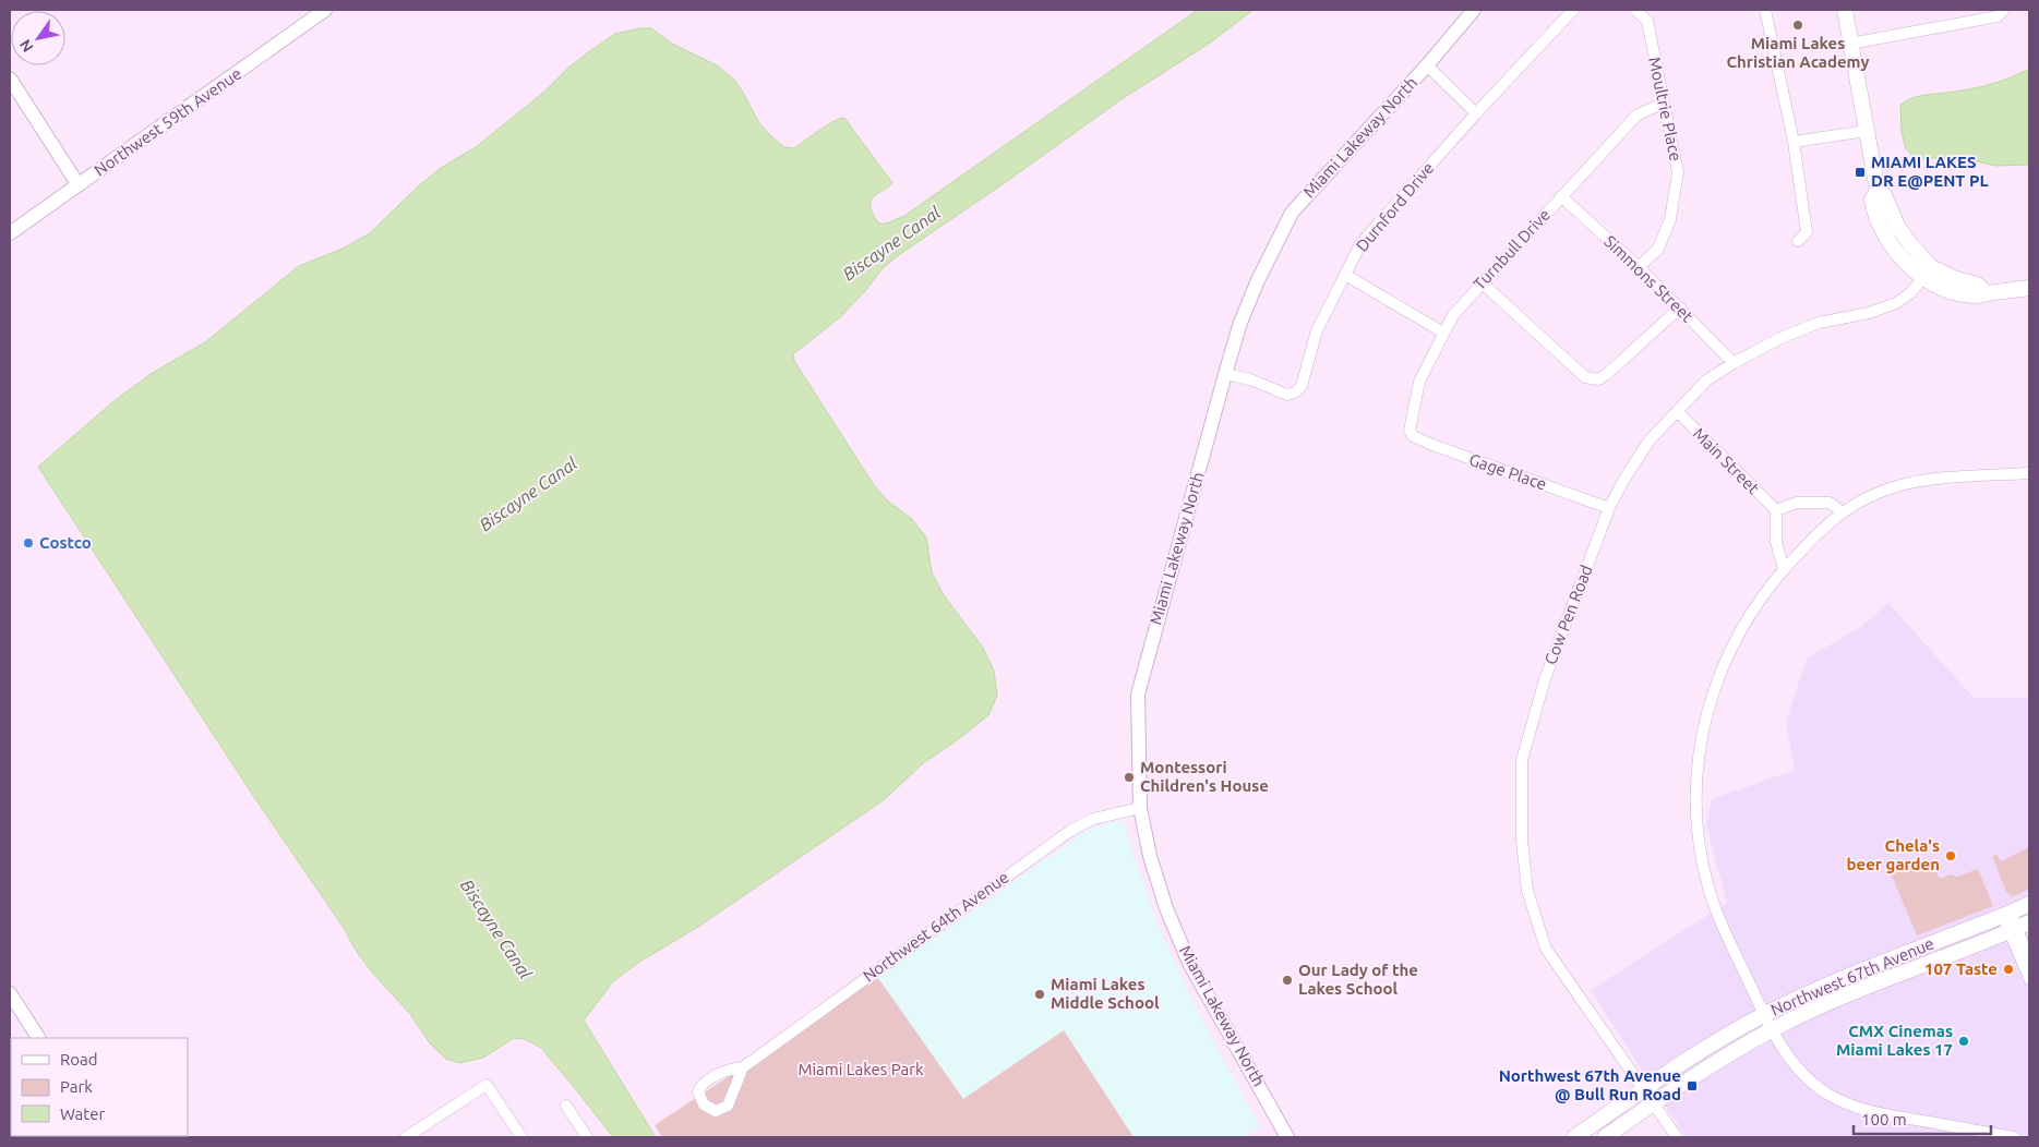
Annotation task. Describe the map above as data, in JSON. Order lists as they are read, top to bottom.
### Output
{
  "streets": {
    "main road": ["Northwest 67th Avenue"],
    "street": [
      "Moultrie Place",
      "Northwest 59th Avenue",
      "Miami Lakeway North",
      "Durnford Drive",
      "Turnbull Drive",
      "Simmons Street",
      "Main Street",
      "Gage Place",
      "Cow Pen Road",
      "Northwest 64th Avenue"
    ]
  },
  "crossings": [
    ["Moultrie Place", "Turnbull Drive"],
    ["Moultrie Place", "Simmons Street"],
    ["Miami Lakeway North", "Durnford Drive"],
    ["Miami Lakeway North", "Northwest 64th Avenue"],
    ["Turnbull Drive", "Simmons Street"],
    ["Turnbull Drive", "Gage Place"],
    ["Simmons Street", "Cow Pen Road"],
    ["Main Street", "Cow Pen Road"],
    ["Gage Place", "Cow Pen Road"],
    ["Cow Pen Road", "Northwest 67th Avenue"]
  ],
  "water": ["Biscayne Canal"],
  "parks": ["Miami Lakes Park"],
  "places": {
    "other": [
      "Miami Lakes Christian Academy",
      "Costco",
      "Montessori Children's House",
      "Chela's beer garden",
      "107 Taste",
      "Our Lady of the Lakes School",
      "Miami Lakes Middle School",
      "CMX Cinemas Miami Lakes 17"
    ],
    "transit": ["MIAMI LAKES DR E@PENT PL", "Northwest 67th Avenue @ Bull Run Road"]
  },
  "legend": ["Road", "Park", "Water"],
  "scale_bar": "100 m",
  "north": "bottom left"
}
